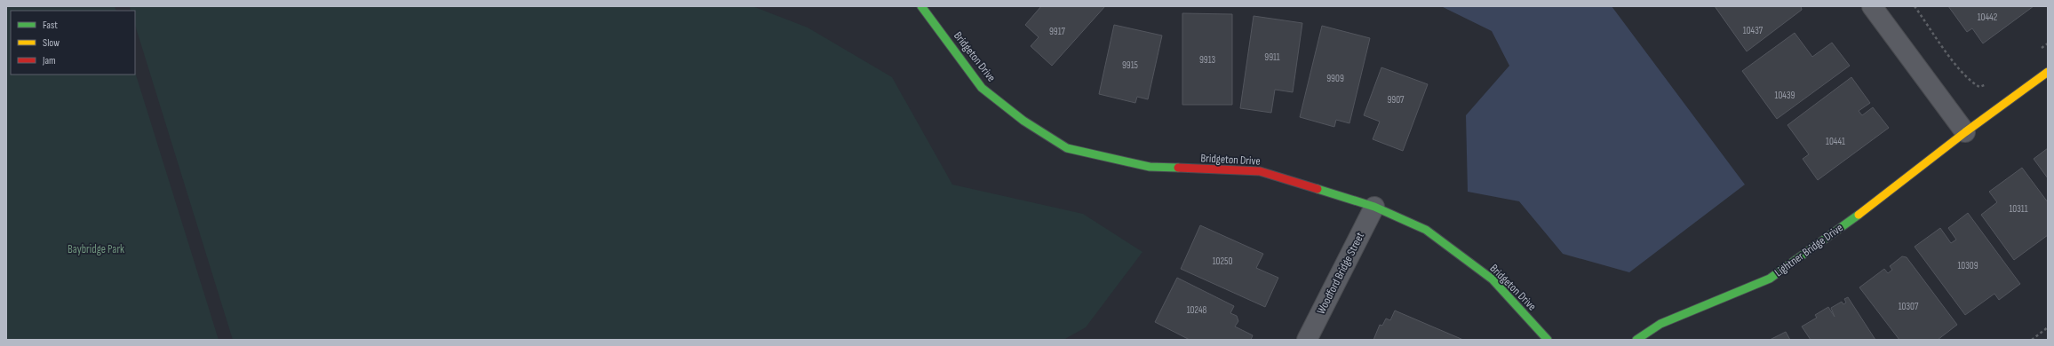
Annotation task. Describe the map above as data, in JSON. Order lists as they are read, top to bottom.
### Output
{
  "streets": {
    "street": ["Bridgeton Drive", "Lightner Bridge Drive", "Woodford Bridge Street"]
  },
  "crossings": [
    ["Bridgeton Drive", "Woodford Bridge Street"]
  ],
  "parks": ["Baybridge Park"],
  "house_numbers": [
    "10442",
    "10437",
    "9917",
    "9911",
    "9913",
    "9915",
    "9909",
    "10439",
    "9907",
    "10441",
    "10311",
    "10250",
    "10309",
    "10307",
    "10248"
  ],
  "legend": ["Fast", "Slow", "Jam"]
}
